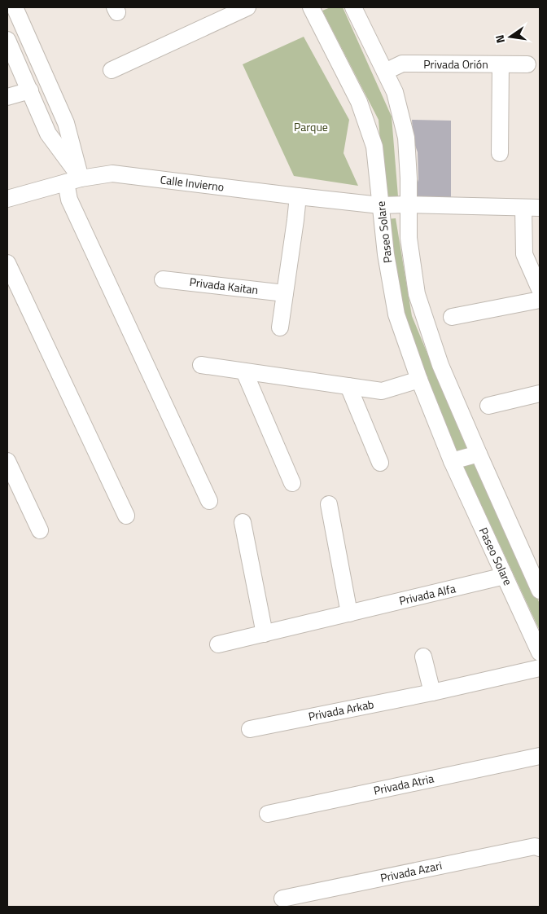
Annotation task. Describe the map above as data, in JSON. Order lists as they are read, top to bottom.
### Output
{
  "streets": {
    "street": [
      "Privada Orión",
      "Calle Invierno",
      "Paseo Solare",
      "Privada Kaitan",
      "Privada Alfa",
      "Privada Arkab",
      "Privada Atria",
      "Privada Azari"
    ]
  },
  "crossings": [
    ["Privada Orión", "Paseo Solare"],
    ["Calle Invierno", "Paseo Solare"],
    ["Paseo Solare", "Privada Alfa"]
  ],
  "parks": ["Parque"],
  "north": "left"
}
